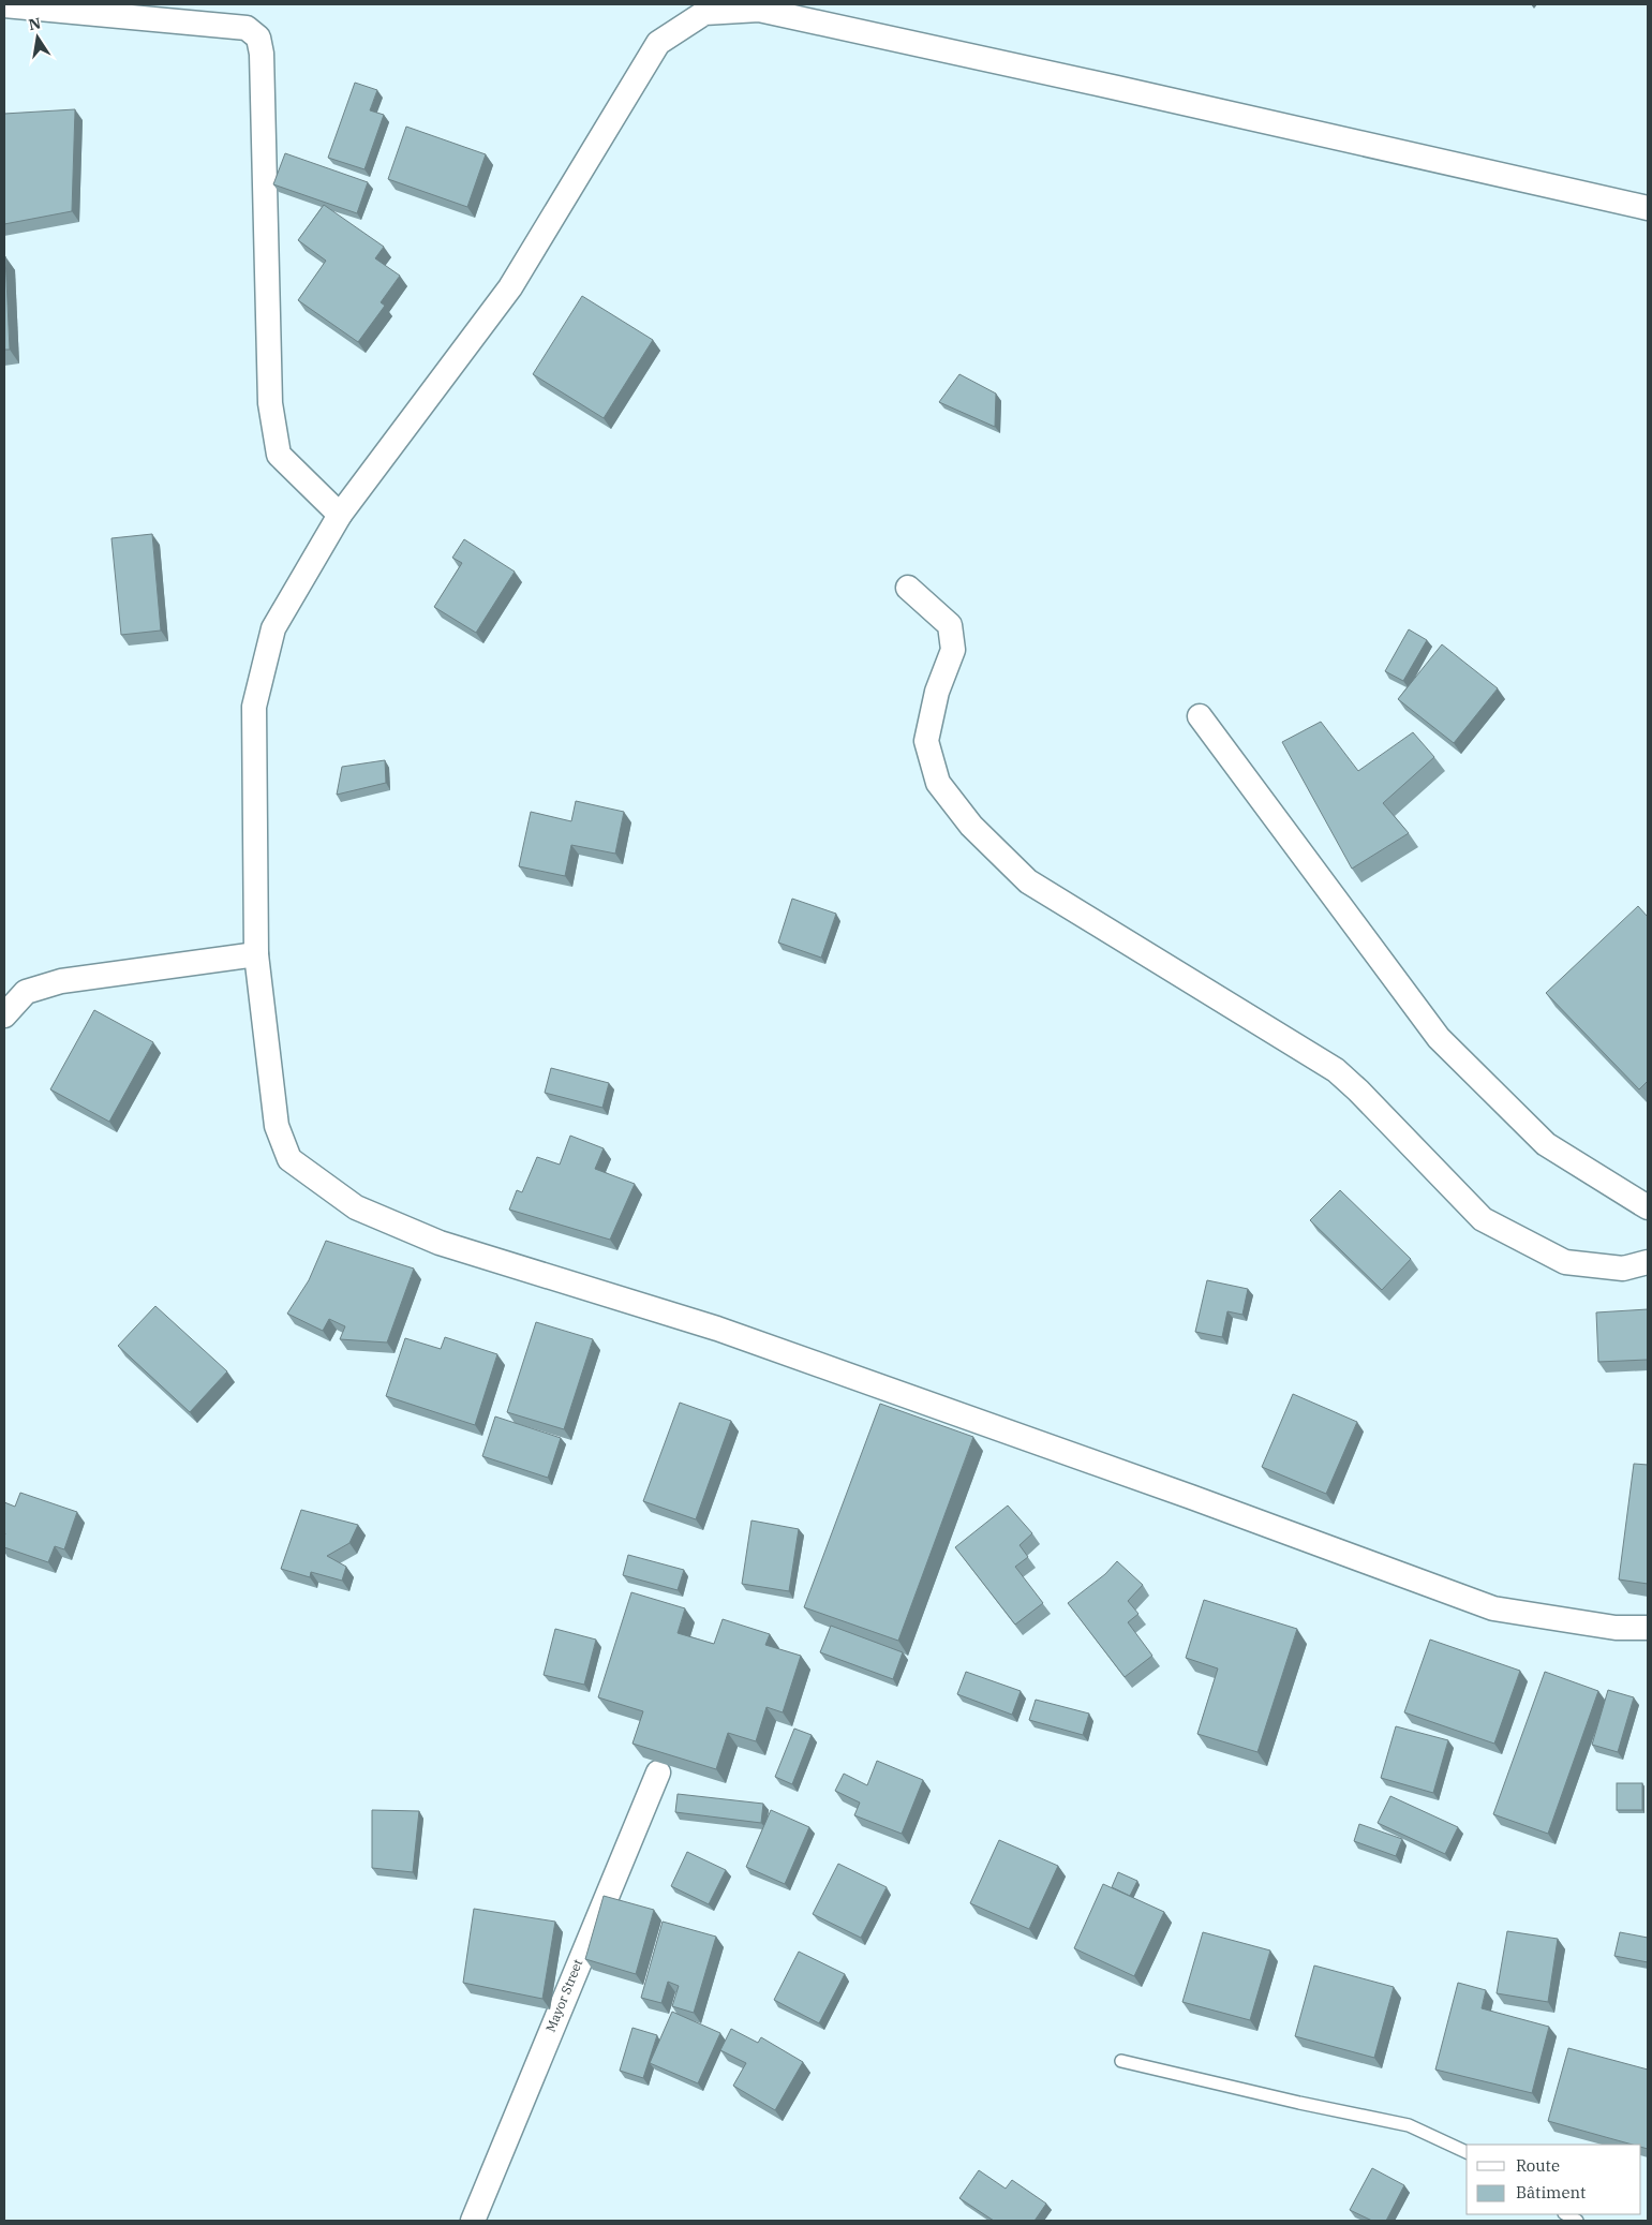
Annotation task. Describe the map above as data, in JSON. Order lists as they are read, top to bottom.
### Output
{
  "streets": {
    "street": ["Mayor Street"]
  },
  "legend": ["Route", "Bâtiment"],
  "north": "top"
}
